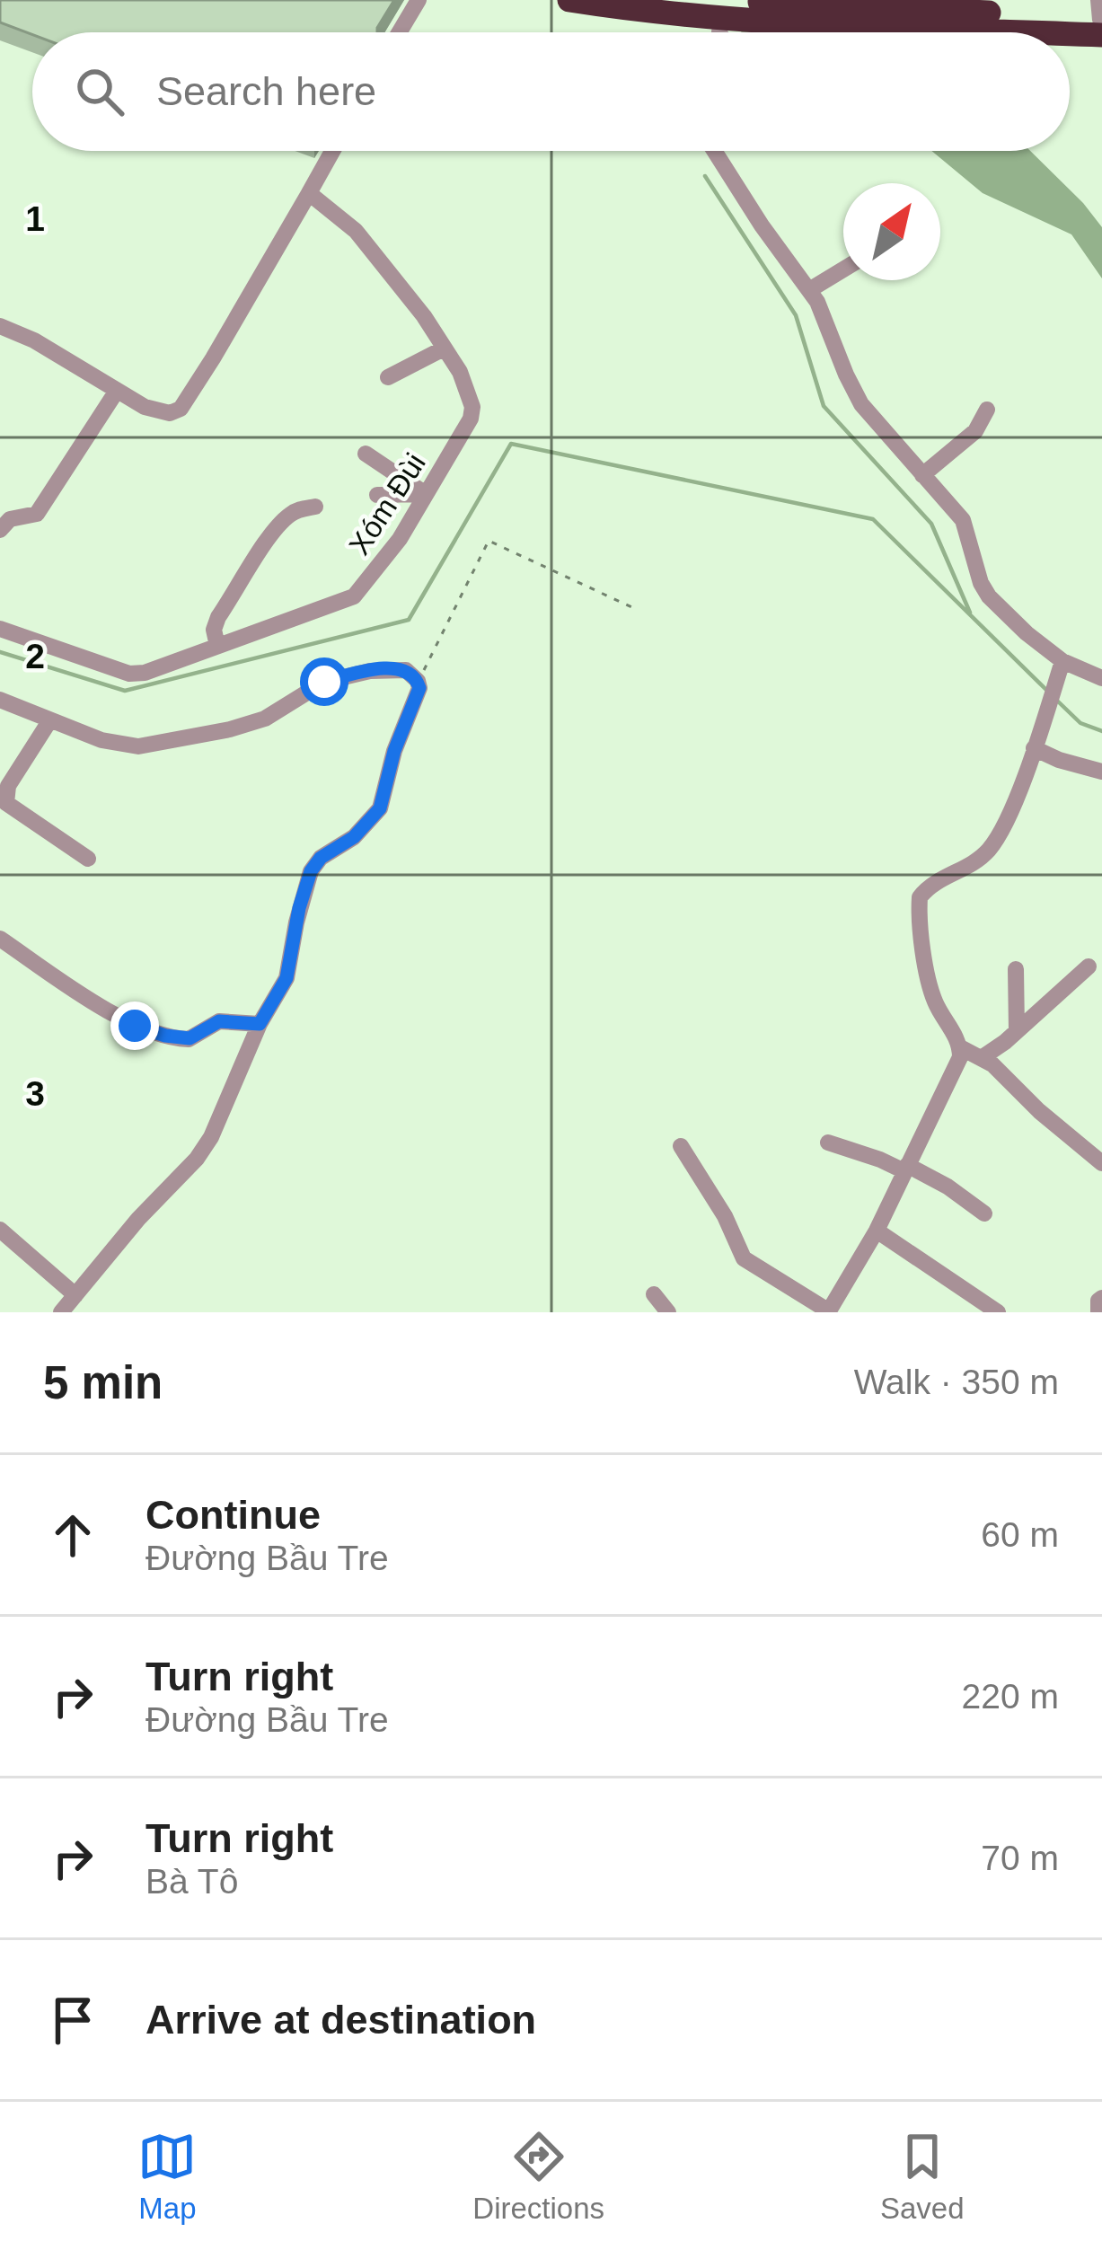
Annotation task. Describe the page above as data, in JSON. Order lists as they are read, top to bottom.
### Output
{
  "streets": {
    "street": ["Xóm Đùi"]
  },
  "north": "top right",
  "page": {
    "search": "Search here",
    "heading": ["5 min", "Walk · 350 m"],
    "list": [
      ["Continue", "Đường Bầu Tre", "60 m"],
      ["Turn right", "Đường Bầu Tre", "220 m"],
      ["Turn right", "Bà Tô", "70 m"],
      "Arrive at destination"
    ],
    "nav": ["Map", "Directions", "Saved"]
  },
  "grid": {
    "rows": ["1", "2", "3"]
  }
}
